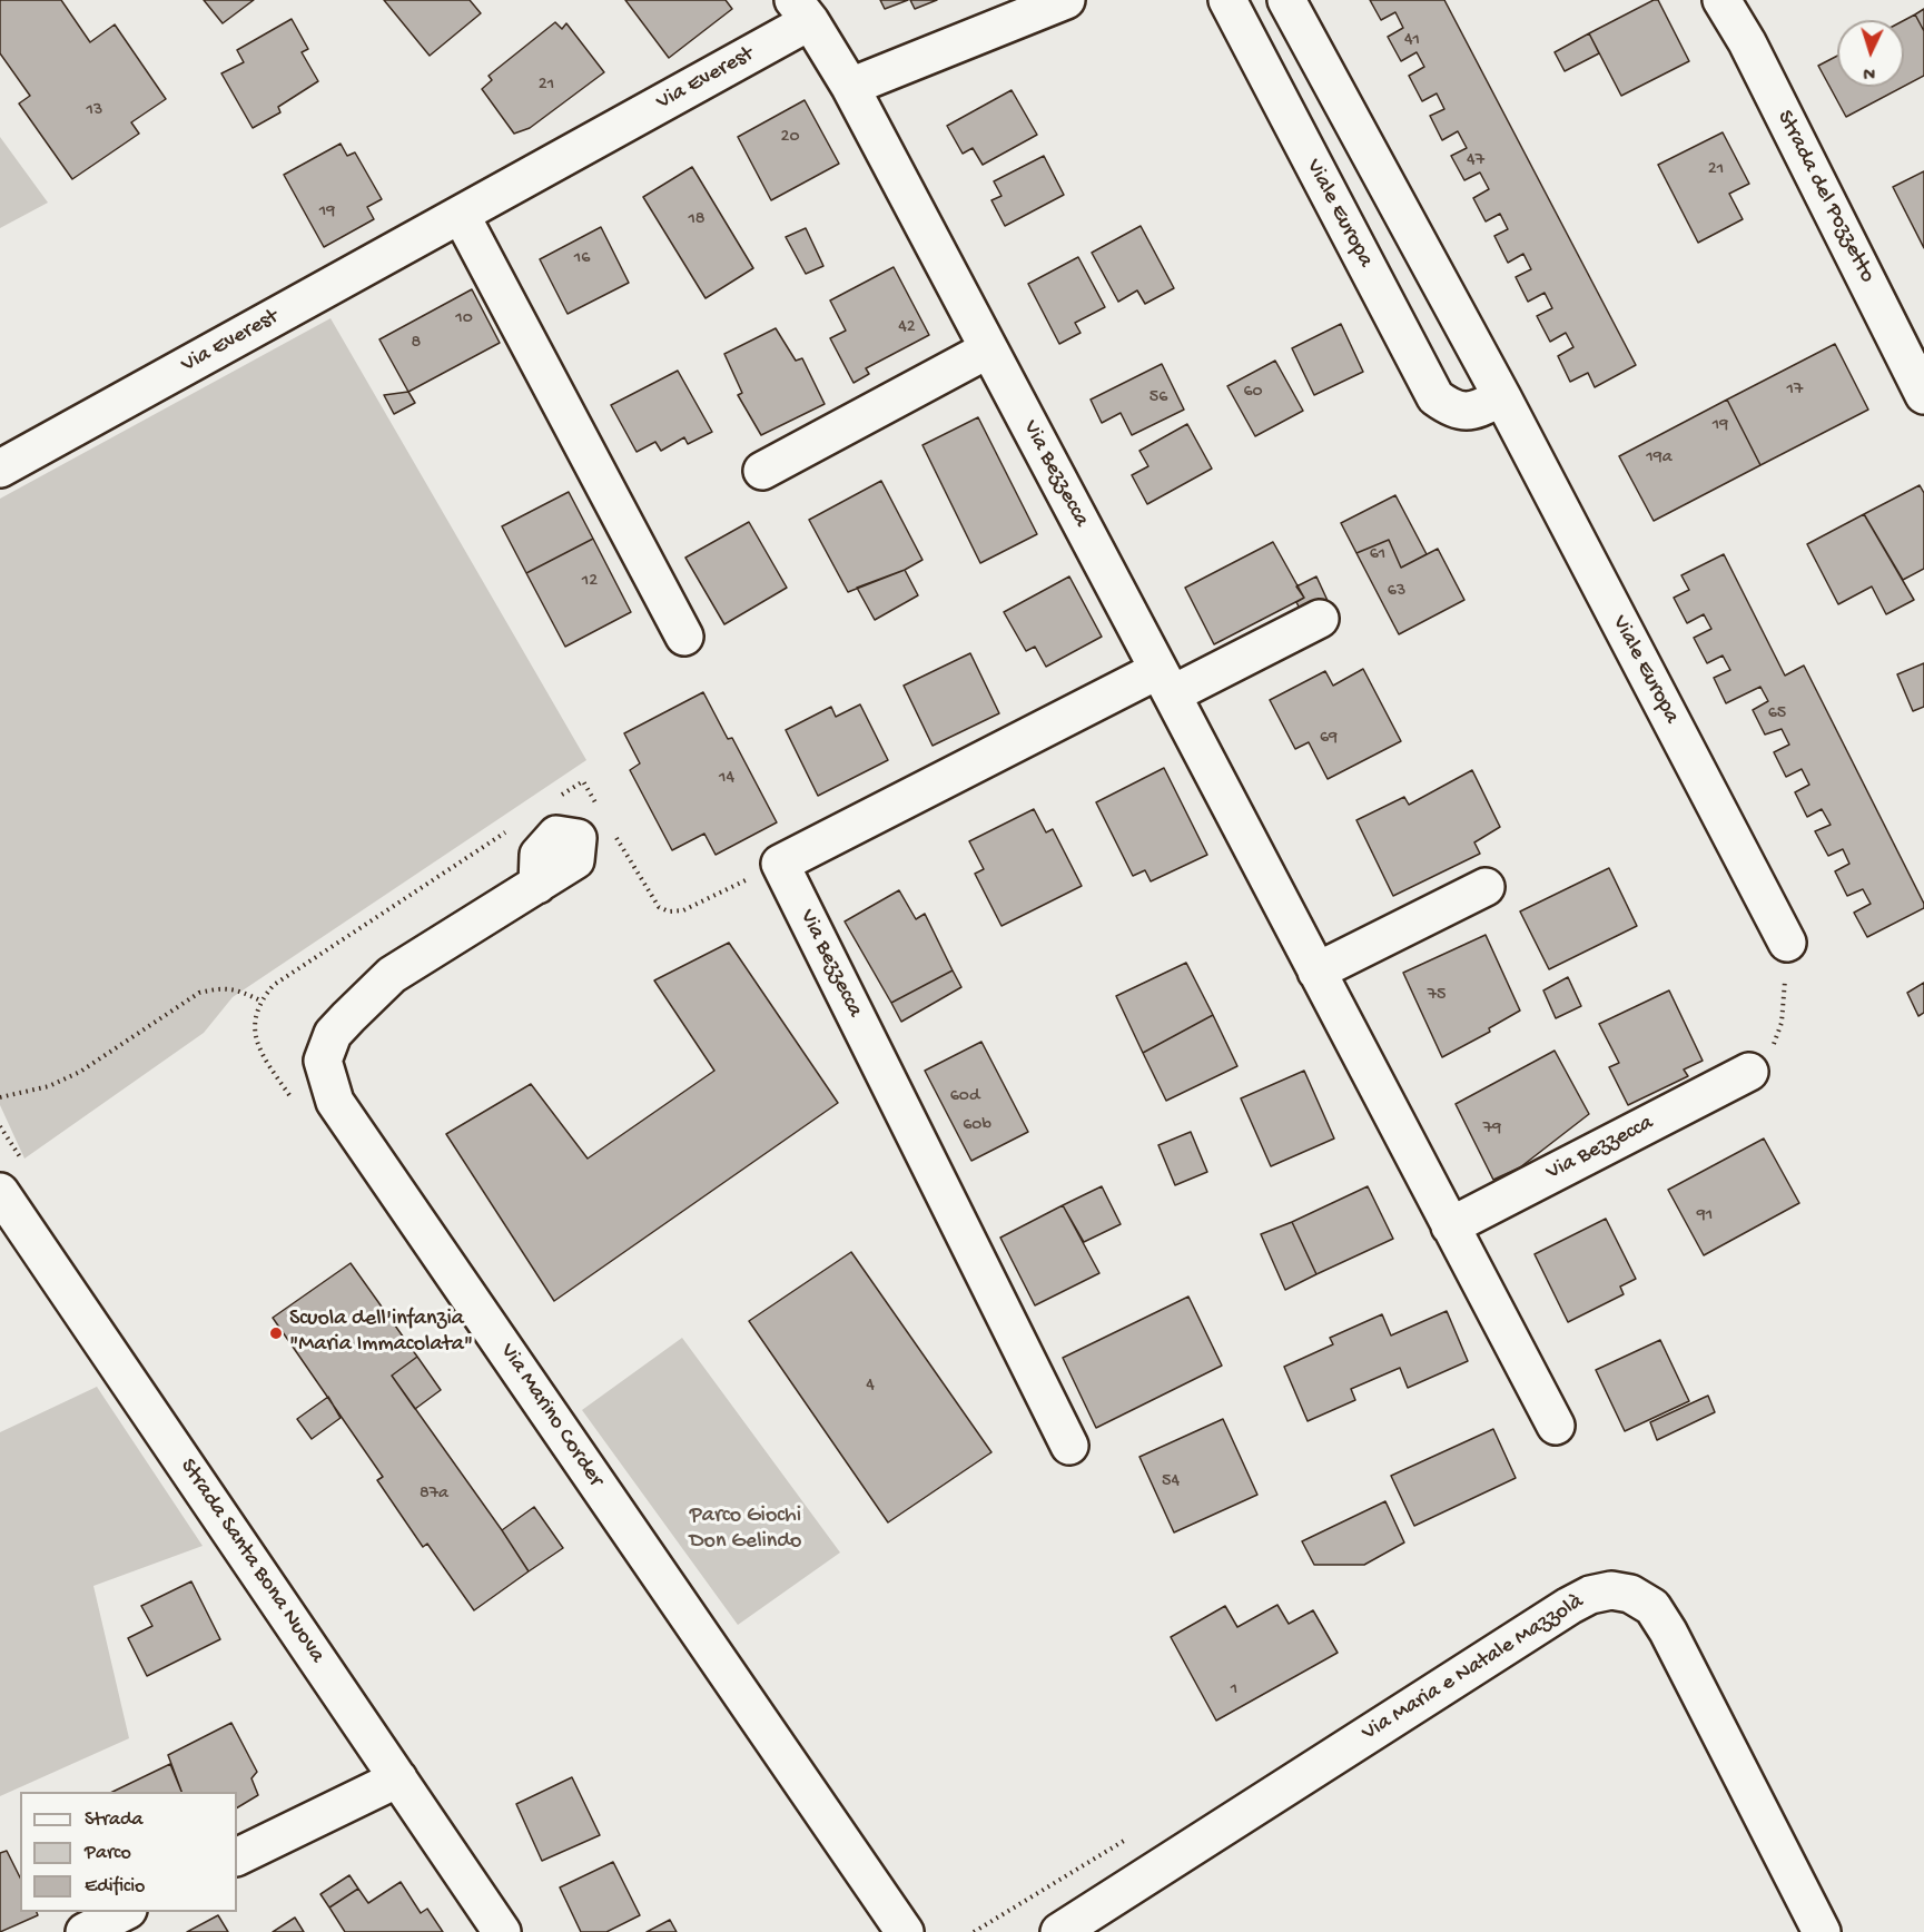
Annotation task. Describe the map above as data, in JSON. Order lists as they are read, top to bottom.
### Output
{
  "streets": {
    "street": [
      "Via Everest",
      "Strada del Pozzetto",
      "Viale Europa",
      "Via Bezzecca",
      "Via Marino Corder",
      "Strada Santa Bona Nuova",
      "Via Maria e Natale Mazzolà"
    ]
  },
  "crossings": [
    ["Via Everest", "Via Bezzecca"]
  ],
  "parks": ["Parco Giochi Don Gelindo"],
  "places": ["Scuola dell'infanzia \"Maria Immacolata\""],
  "house_numbers": [
    "41",
    "21",
    "13",
    "20",
    "47",
    "21",
    "19",
    "18",
    "16",
    "10",
    "42",
    "8",
    "17",
    "60",
    "56",
    "19",
    "19a",
    "61",
    "12",
    "63",
    "65",
    "69",
    "14",
    "75",
    "60d",
    "60b",
    "79",
    "91",
    "4",
    "54",
    "87a",
    "1"
  ],
  "legend": ["Strada", "Parco", "Edificio"],
  "north": "bottom"
}
